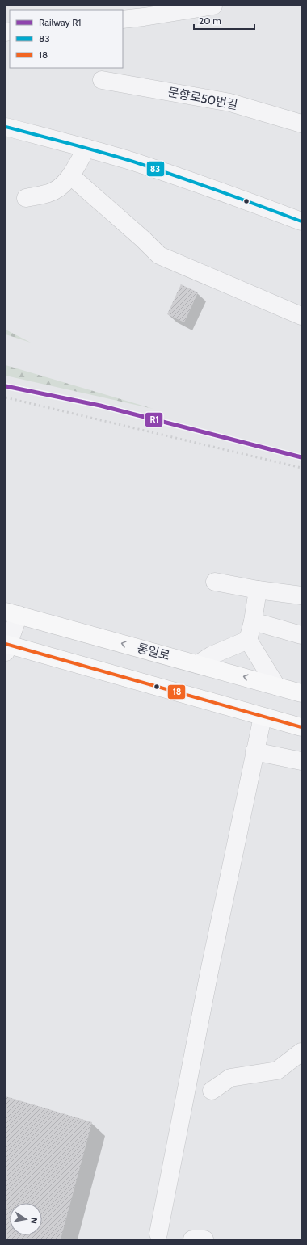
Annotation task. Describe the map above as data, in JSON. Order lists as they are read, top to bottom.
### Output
{
  "streets": {
    "main road": ["통일로"],
    "street": ["문향로50번길"]
  },
  "lines": ["transit line 83", "rail line R1", "transit line 18"],
  "legend": ["Railway R1", "83", "18"],
  "scale_bar": "20 m",
  "north": "right"
}
